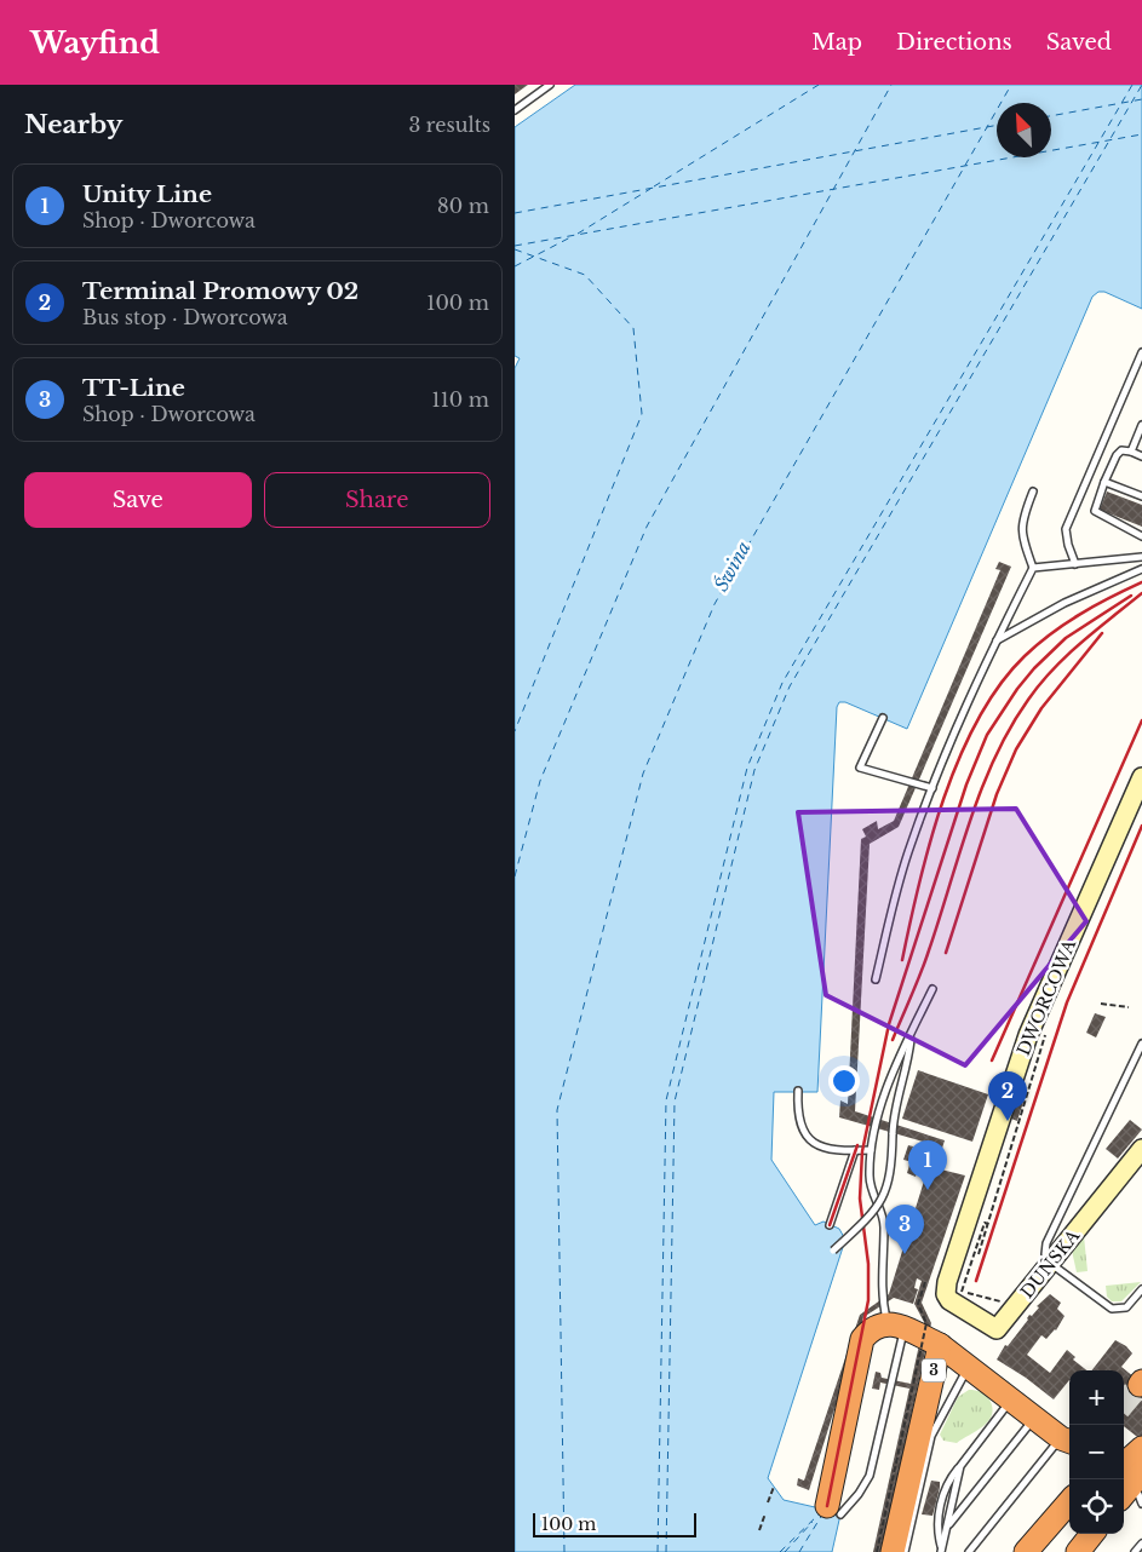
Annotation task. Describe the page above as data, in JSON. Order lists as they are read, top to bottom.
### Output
{
  "streets": {
    "highway": ["3"],
    "street": ["DWORCOWA", "DUŃSKA"]
  },
  "crossings": [
    ["DWORCOWA", "DUŃSKA"]
  ],
  "water": ["Świna"],
  "scale_bar": "100 m",
  "north": "top left",
  "page": {
    "header": "Wayfind",
    "nav": ["Map", "Directions", "Saved"],
    "heading": ["Nearby", "3 results"],
    "list": [
      {
        "mark": "1",
        "name": "Unity Line",
        "note": "Shop · Dworcowa",
        "value": "80 m"
      },
      {
        "mark": "2",
        "name": "Terminal Promowy 02",
        "note": "Bus stop · Dworcowa",
        "value": "100 m"
      },
      {
        "mark": "3",
        "name": "TT-Line",
        "note": "Shop · Dworcowa",
        "value": "110 m"
      }
    ],
    "buttons": ["Save", "Share"],
    "pins": ["2", "1", "3"],
    "map_buttons": ["+", "−"],
    "scale": "100 m"
  }
}
